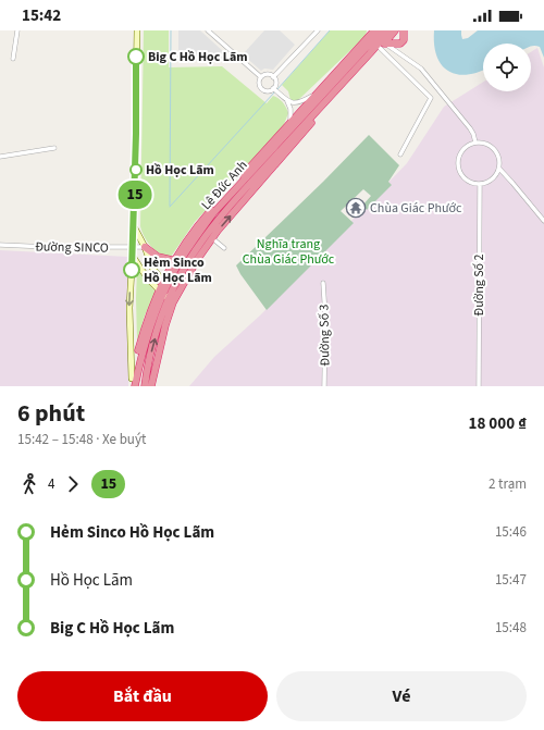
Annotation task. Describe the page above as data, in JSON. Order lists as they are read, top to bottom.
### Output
{
  "streets": {
    "highway": ["Lê Đức Anh"],
    "street": ["Đường SINCO", "Đường Số 2", "Đường Số 3"]
  },
  "parks": ["Nghĩa trang Chùa Giác Phước"],
  "places": {
    "other": ["Big C Hồ Học Lãm", "Hồ Học Lãm", "Hẻm Sinco Hồ Học Lãm"],
    "temple": ["Chùa Giác Phước"]
  },
  "lines": ["bus line 15"],
  "page": {
    "status": "15:42",
    "on_map": "15",
    "heading": ["6 phút", "15:42 – 15:48 · Xe buýt", "18 000 ₫"],
    "legs": ["4", "15", "2 trạm"],
    "list": [
      {
        "name": "Hẻm Sinco Hồ Học Lãm",
        "value": "15:46"
      },
      {
        "name": "Hồ Học Lãm",
        "value": "15:47"
      },
      {
        "name": "Big C Hồ Học Lãm",
        "value": "15:48"
      }
    ],
    "buttons": ["Bắt đầu", "Vé"]
  }
}
